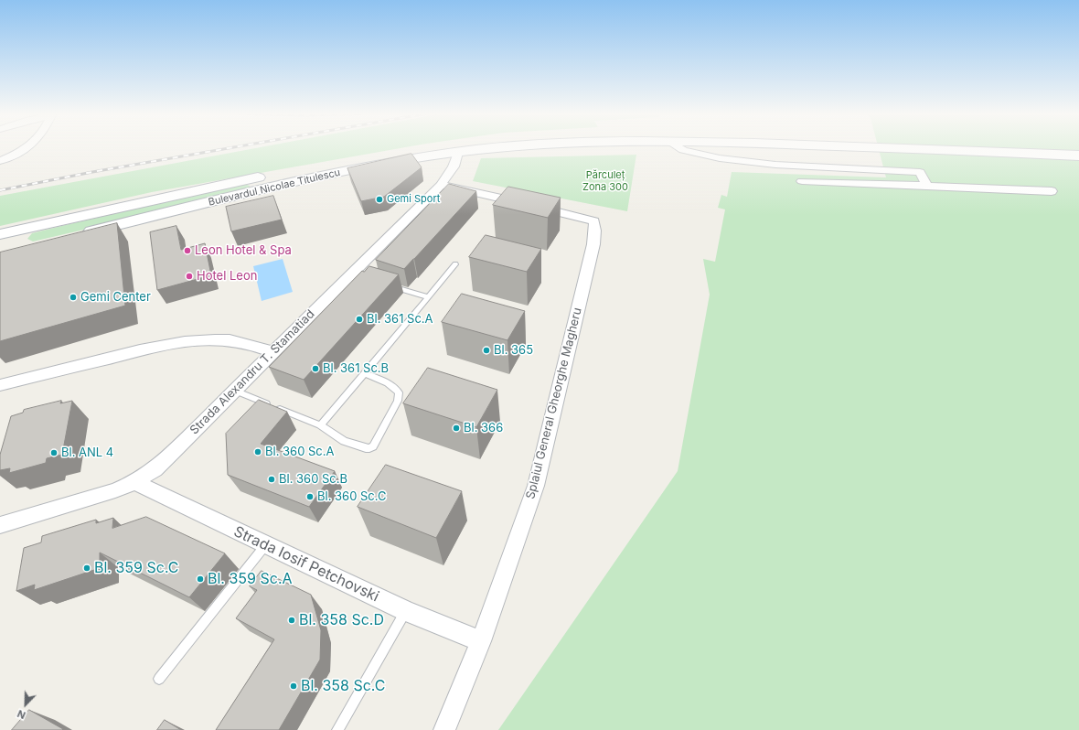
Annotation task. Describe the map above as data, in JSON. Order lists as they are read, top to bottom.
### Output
{
  "streets": {
    "main road": ["Bulevardul Nicolae Titulescu"],
    "street": ["Strada Alexandru T. Stamatiad", "Splaiul General Gheorghe Magheru", "Strada Iosif Petchovski"]
  },
  "crossings": [
    ["Bulevardul Nicolae Titulescu", "Strada Alexandru T. Stamatiad"],
    ["Strada Alexandru T. Stamatiad", "Splaiul General Gheorghe Magheru"],
    ["Strada Alexandru T. Stamatiad", "Strada Iosif Petchovski"],
    ["Splaiul General Gheorghe Magheru", "Strada Iosif Petchovski"]
  ],
  "parks": ["Părculeț Zona 300"],
  "places": [
    "Gemi Sport",
    "Leon Hotel & Spa",
    "Hotel Leon",
    "Gemi Center",
    "Bl. 361 Sc.A",
    "Bl. 365",
    "Bl. 361 Sc.B",
    "Bl. 366",
    "Bl. 360 Sc.A",
    "Bl. ANL 4",
    "Bl. 360 Sc.B",
    "Bl. 360 Sc.C",
    "Bl. 359 Sc.C",
    "Bl. 359 Sc.A",
    "Bl. 358 Sc.D",
    "Bl. 358 Sc.C"
  ],
  "north": "bottom left"
}
